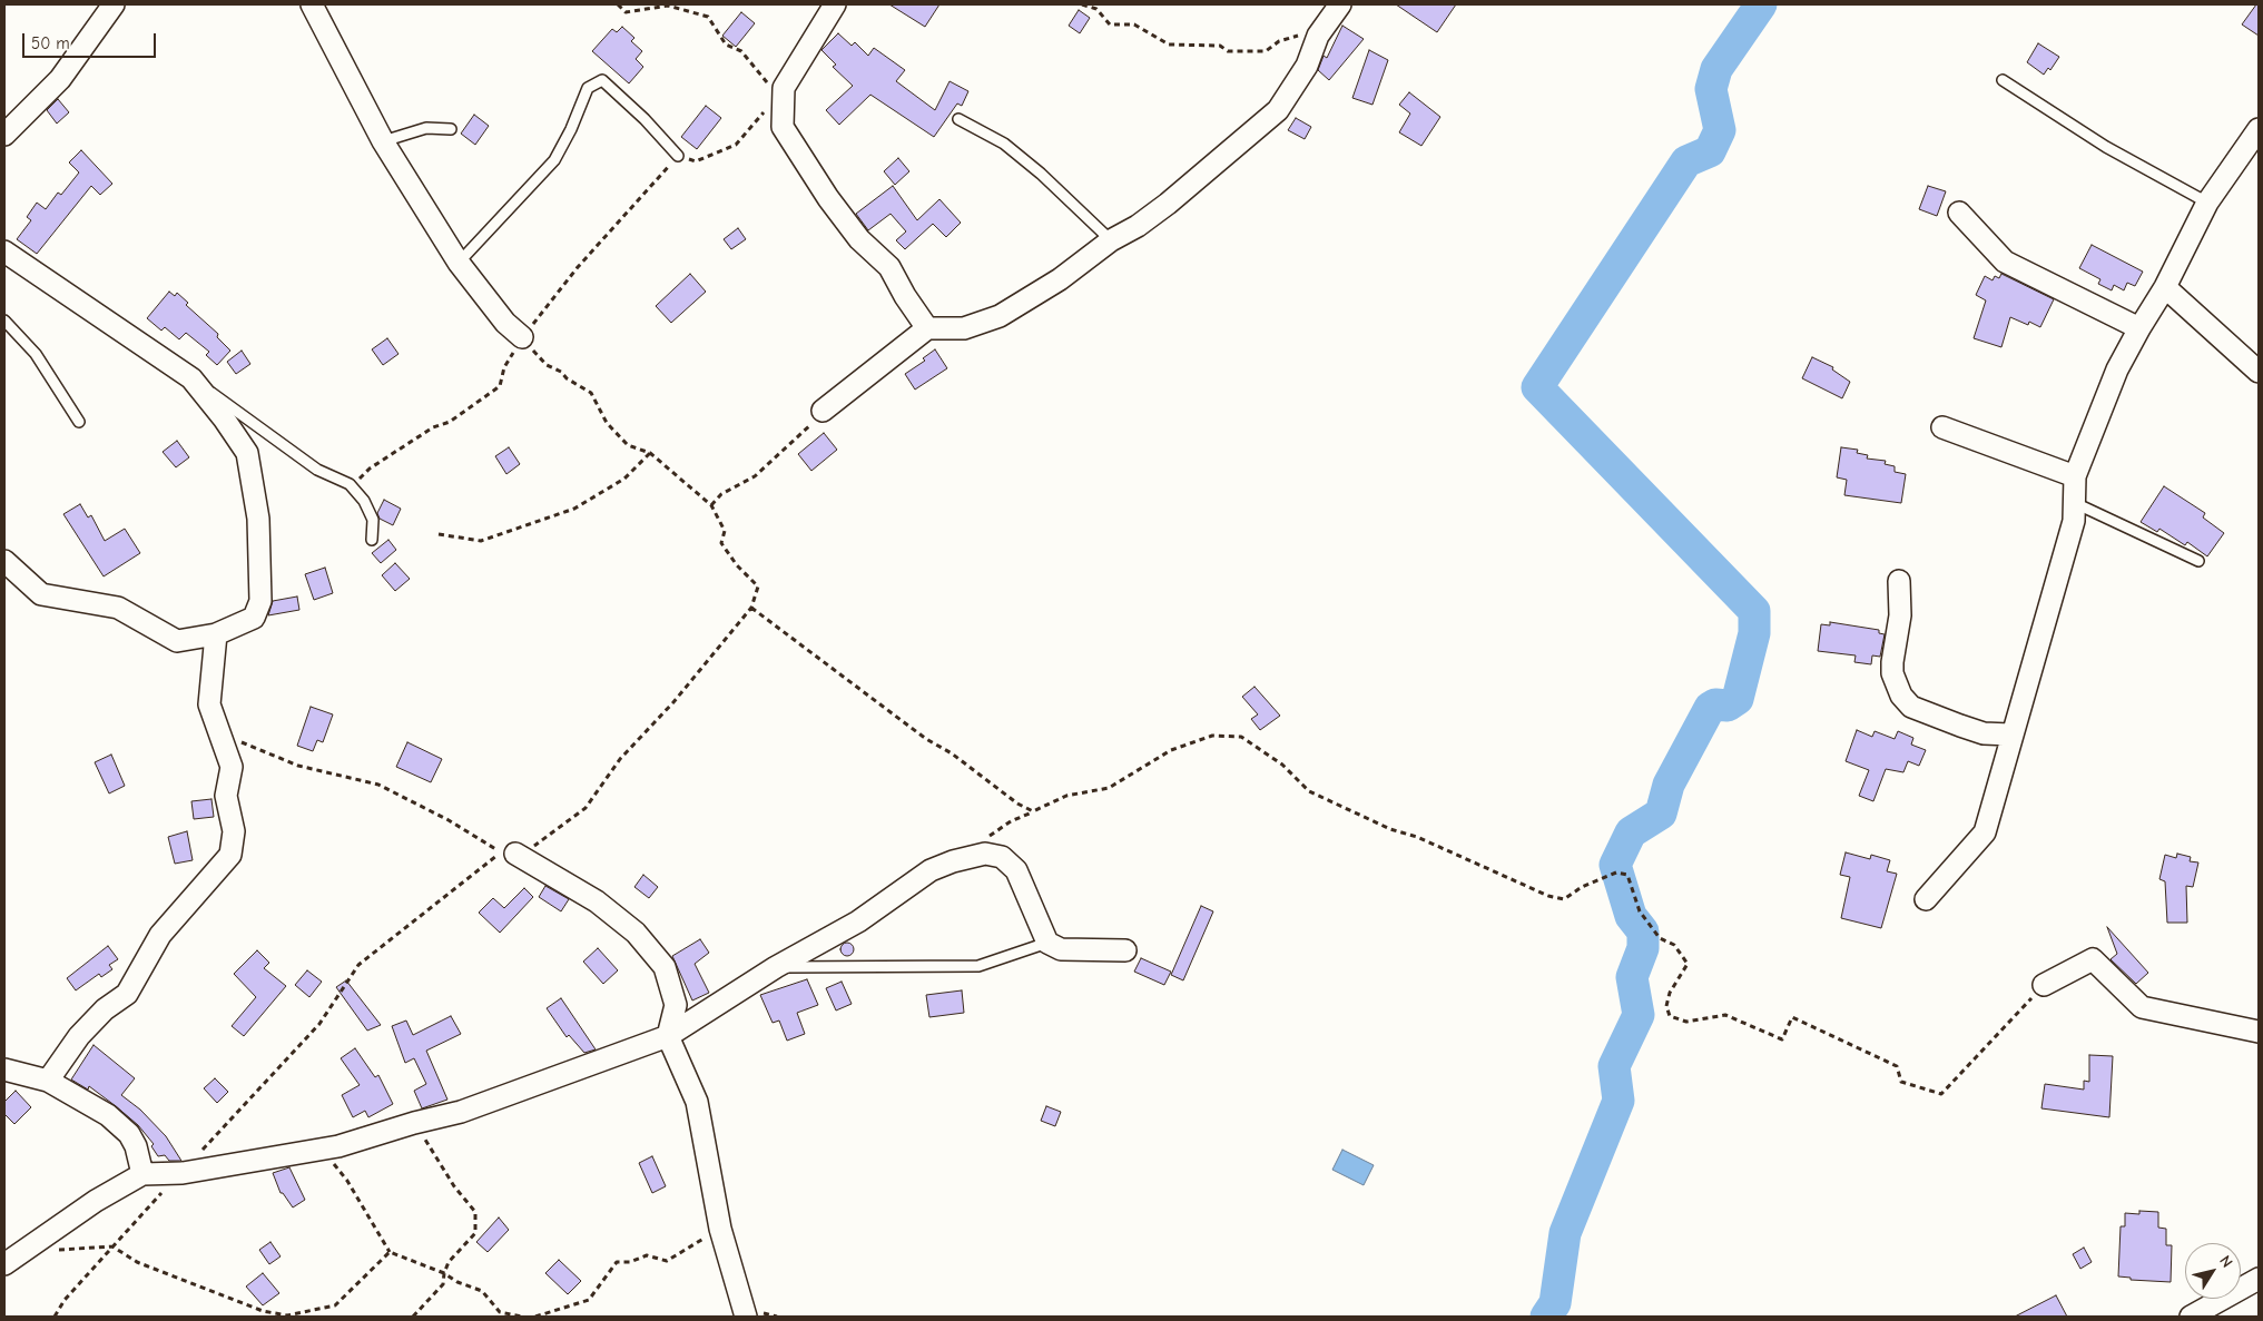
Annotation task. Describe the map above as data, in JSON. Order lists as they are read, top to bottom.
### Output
{
  "scale_bar": "50 m",
  "north": "top right"
}
